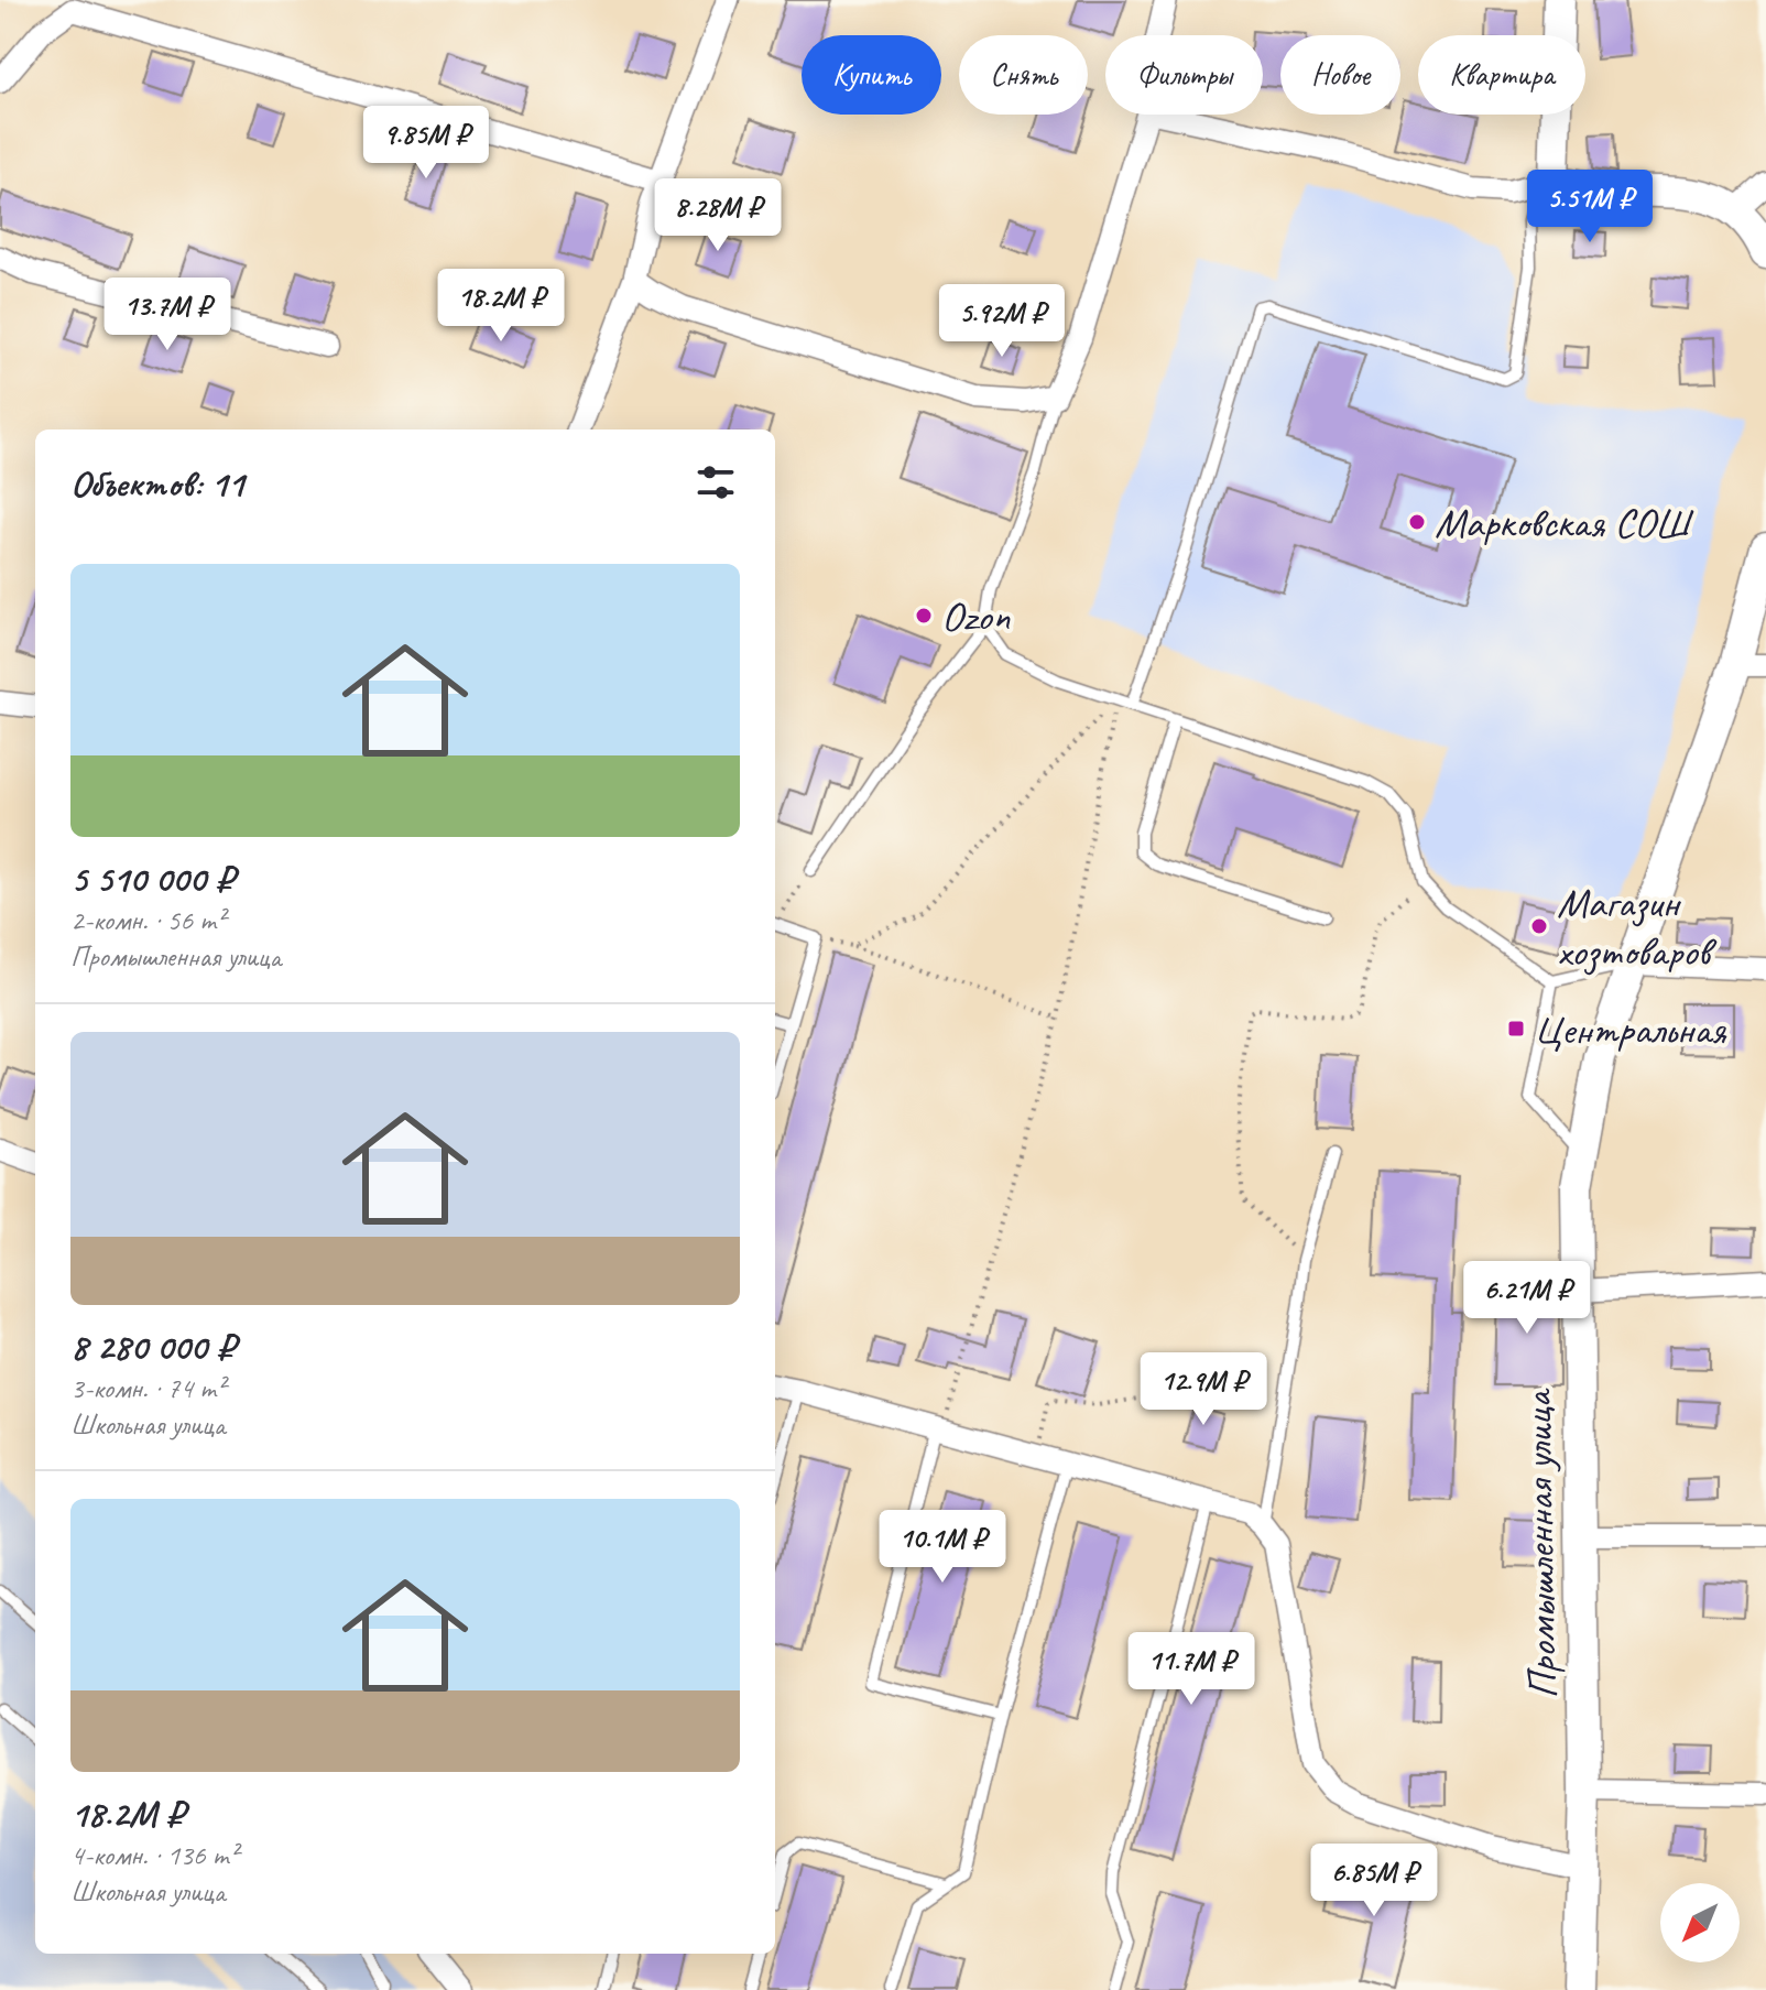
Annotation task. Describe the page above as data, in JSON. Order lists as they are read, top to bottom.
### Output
{
  "streets": {
    "street": ["Промышленная улица"]
  },
  "places": {
    "other": ["Марковская СОШ", "Ozon", "Магазин хозтоваров"],
    "transit": ["Центральная"]
  },
  "north": "bottom left",
  "page": {
    "chip": [
      "Купить",
      "Снять",
      "Фильтры",
      "Новое",
      "Квартира"
    ],
    "price": [
      "9.85M ₽",
      "5.51M ₽",
      "8.28M ₽",
      "18.2M ₽",
      "13.7M ₽",
      "5.92M ₽",
      "6.21M ₽",
      "12.9M ₽",
      "10.1M ₽",
      "11.7M ₽",
      "6.85M ₽"
    ],
    "heading": "Объектов: 11",
    "list": [
      {
        "name": "5 510 000 ₽",
        "note": "2-комн. · 56 m² · Промышленная улица"
      },
      {
        "name": "8 280 000 ₽",
        "note": "3-комн. · 74 m² · Школьная улица"
      },
      {
        "name": "18.2M ₽",
        "note": "4-комн. · 136 m² · Школьная улица"
      }
    ]
  }
}
